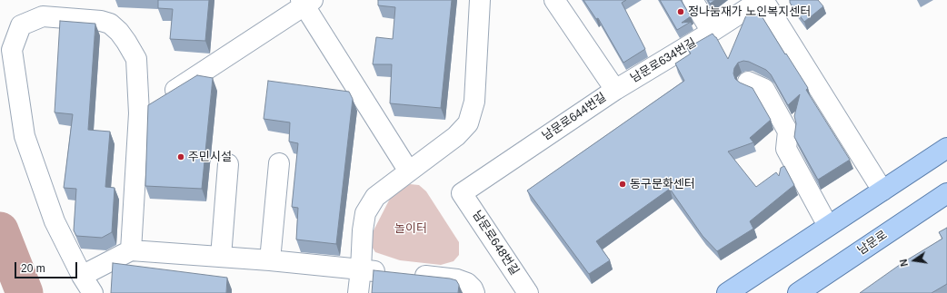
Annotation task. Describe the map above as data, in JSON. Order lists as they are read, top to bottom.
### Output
{
  "streets": {
    "main road": ["남문로"],
    "street": ["남문로634번길", "남문로644번길", "남문로648번길"]
  },
  "crossings": [
    ["남문로634번길", "남문로644번길"],
    ["남문로644번길", "남문로648번길"]
  ],
  "parks": ["놀이터"],
  "places": ["정나눔재가 노인복지센터", "주민시설", "동구문화센터"],
  "scale_bar": "20 m",
  "north": "left"
}
